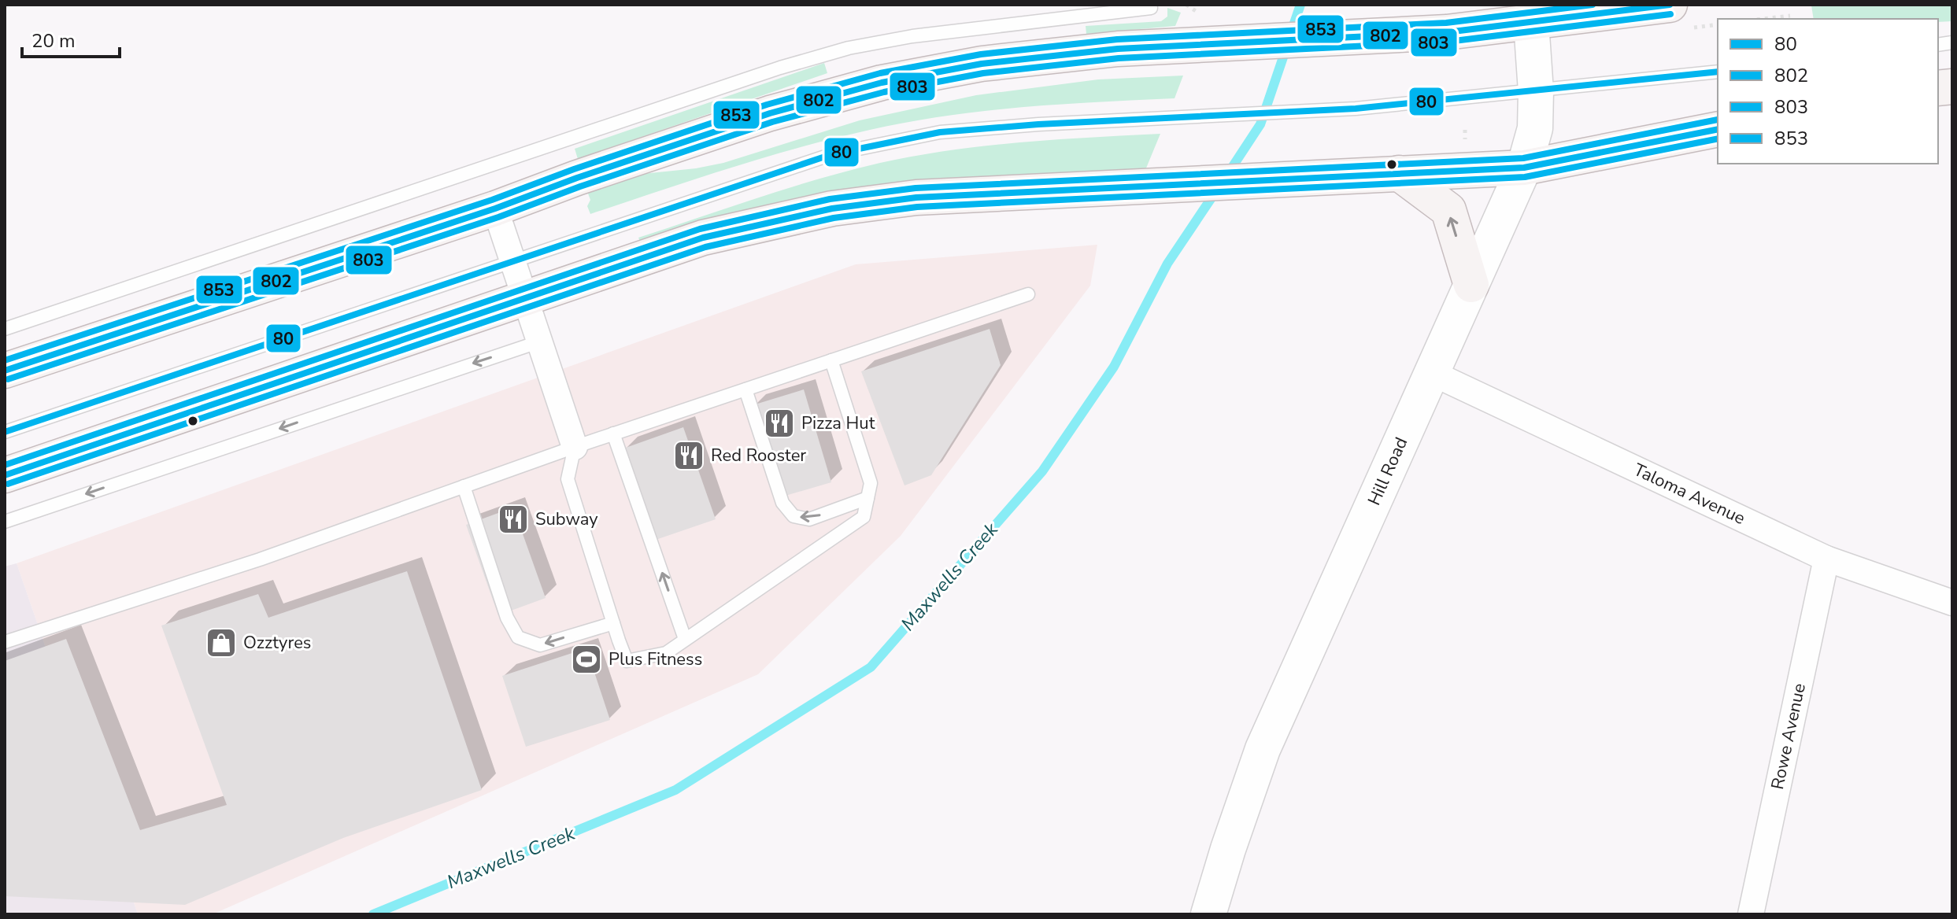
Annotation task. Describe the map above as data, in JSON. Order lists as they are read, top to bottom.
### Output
{
  "streets": {
    "main road": ["Hill Road"],
    "street": ["Taloma Avenue", "Rowe Avenue"]
  },
  "crossings": [
    ["Hill Road", "Taloma Avenue"],
    ["Taloma Avenue", "Rowe Avenue"]
  ],
  "water": ["Maxwells Creek"],
  "places": {
    "restaurant": ["Pizza Hut", "Red Rooster", "Subway"],
    "shop": ["Ozztyres"],
    "sports": ["Plus Fitness"]
  },
  "lines": [
    "transit line 802",
    "transit line 853",
    "transit line 803",
    "transit line 80"
  ],
  "legend": [
    "80",
    "802",
    "803",
    "853"
  ],
  "scale_bar": "20 m"
}
